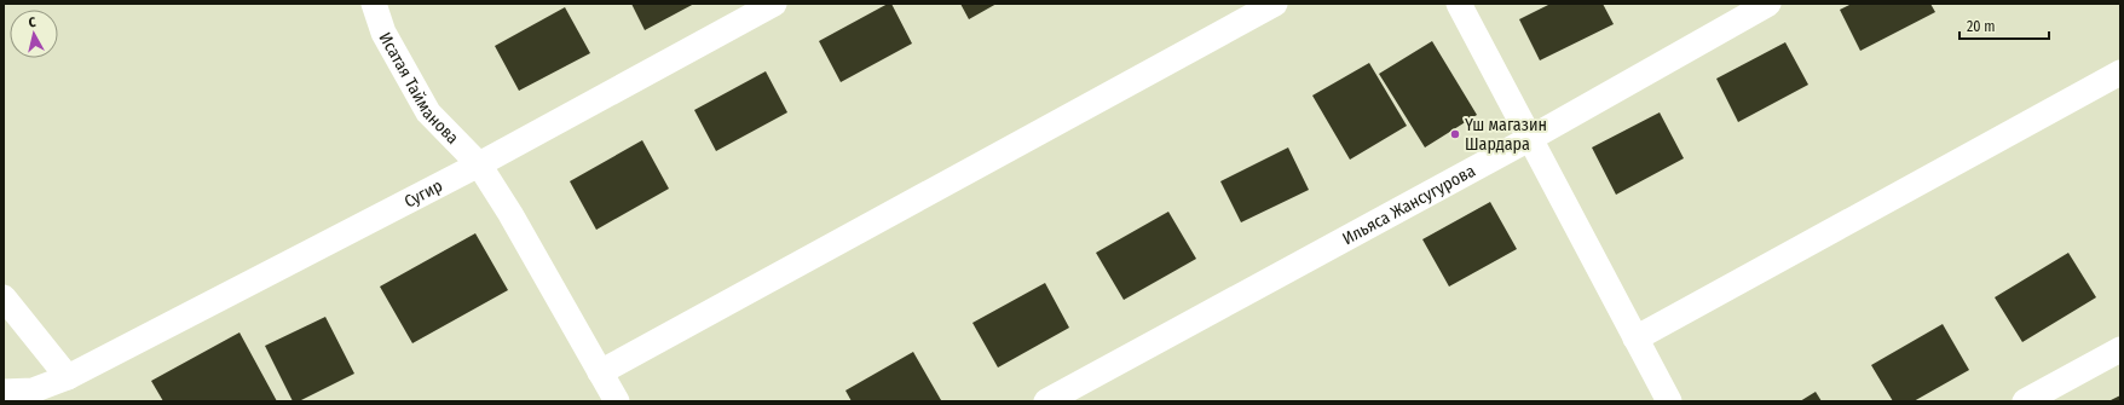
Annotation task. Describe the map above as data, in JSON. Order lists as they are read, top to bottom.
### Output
{
  "streets": {
    "street": ["Исатая Тайманова", "Сугир", "Ильяса Жансугурова"]
  },
  "crossings": [
    ["Исатая Тайманова", "Сугир"]
  ],
  "places": ["Үш магазин Шардара"],
  "scale_bar": "20 m",
  "north": "top"
}
